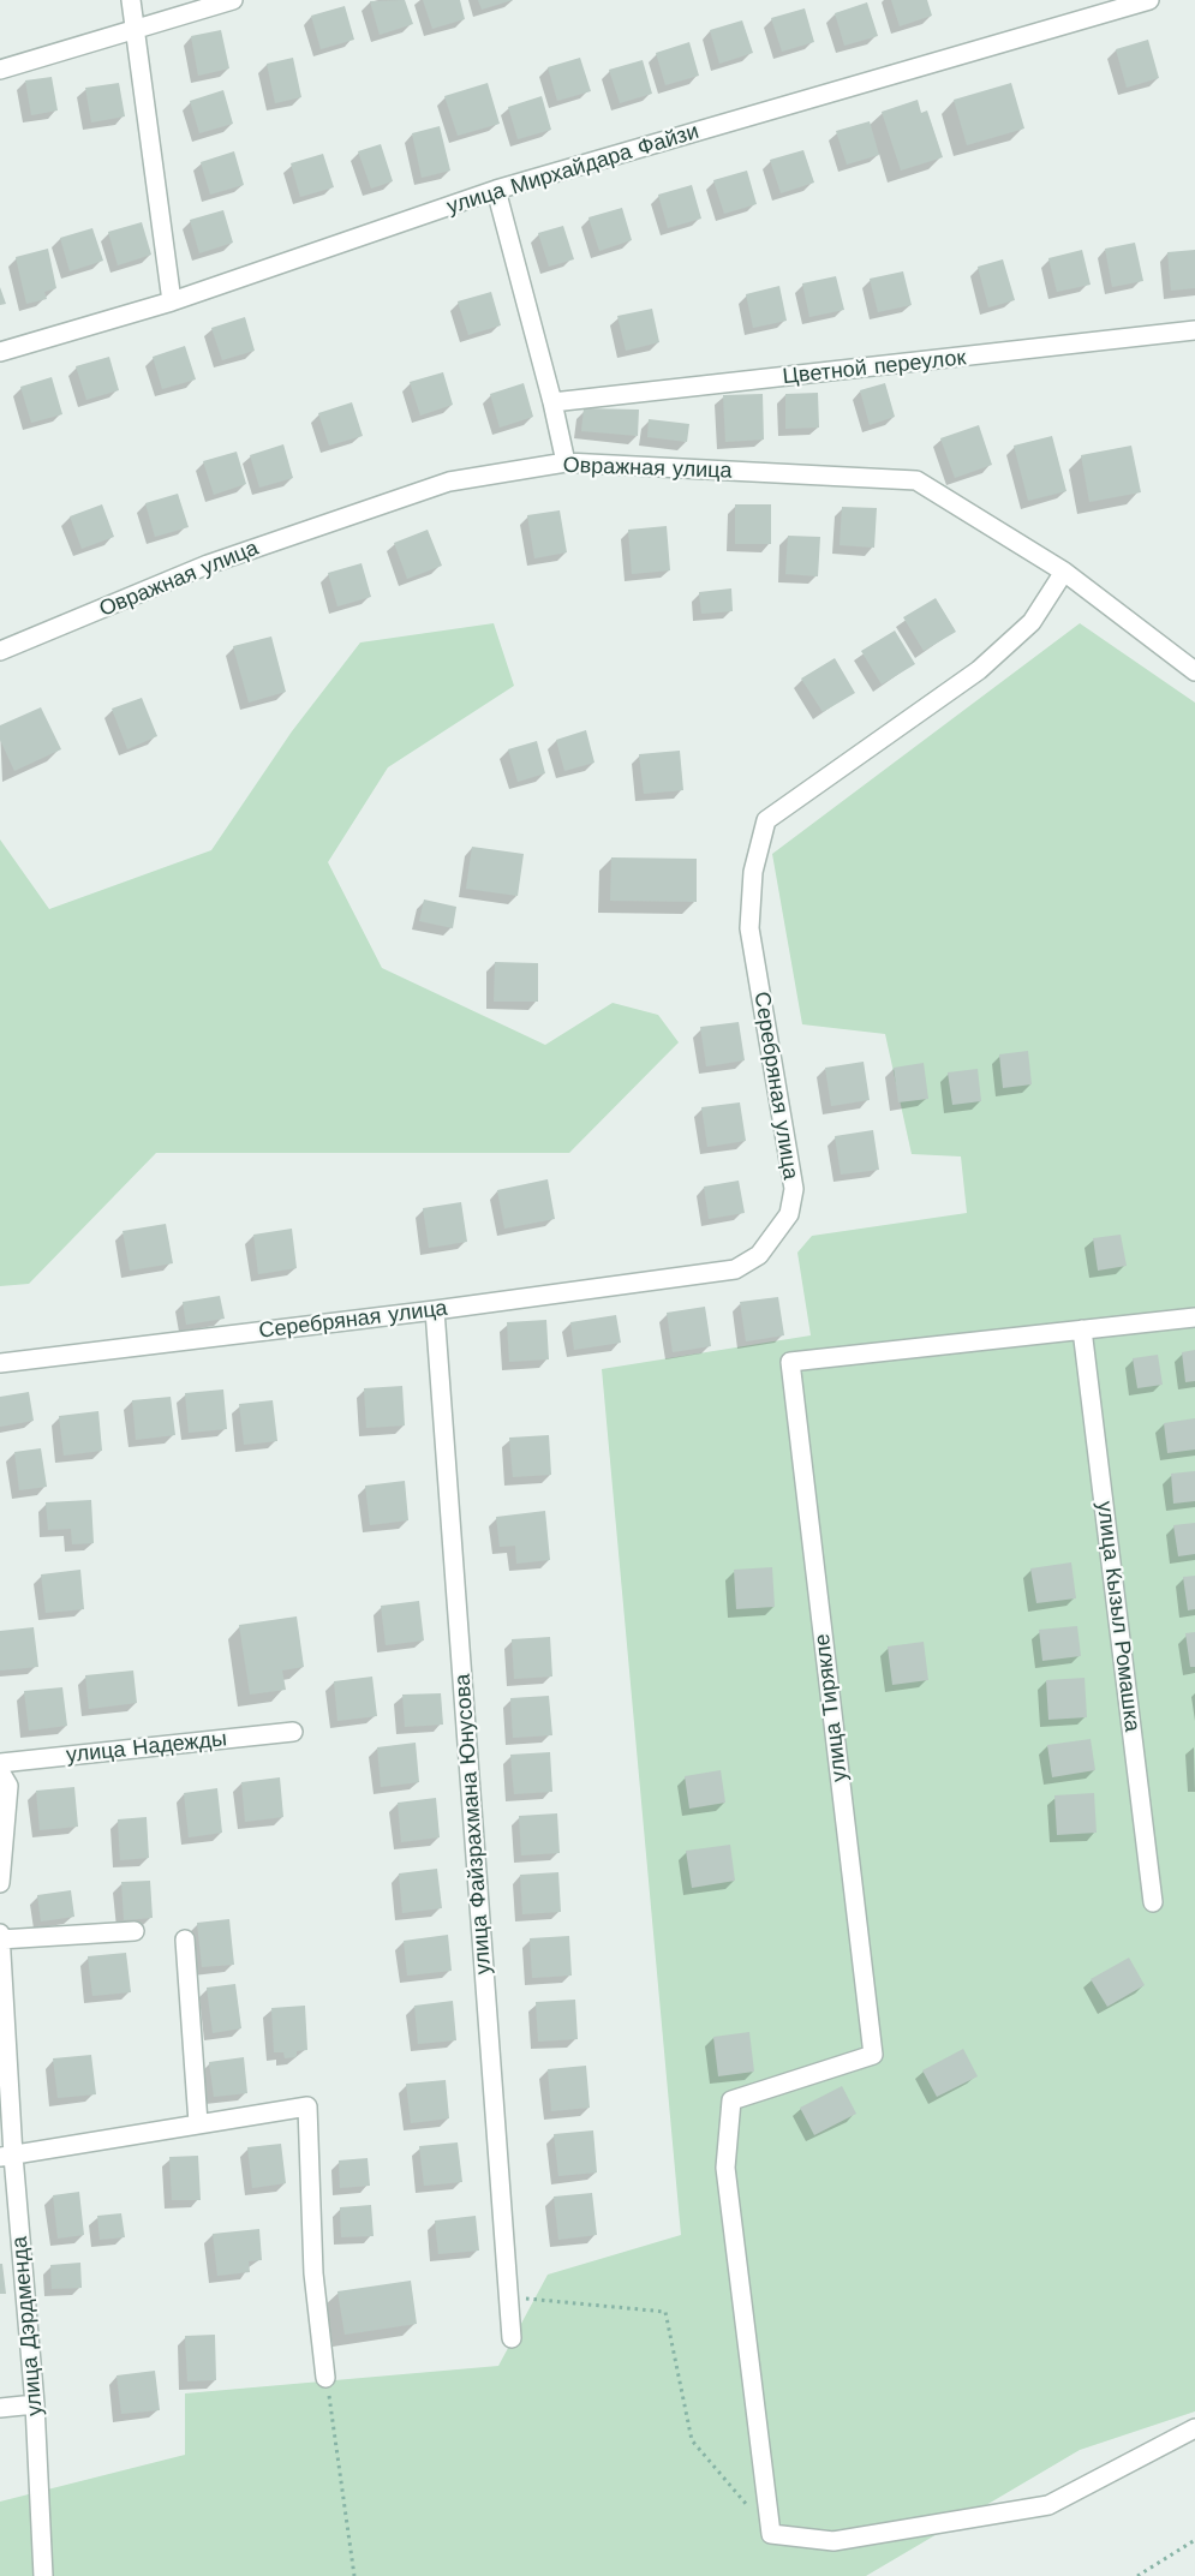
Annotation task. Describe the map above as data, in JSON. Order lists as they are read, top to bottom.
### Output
{
  "streets": {
    "street": [
      "улица Мирхайдара Файзи",
      "Цветной переулок",
      "Овражная улица",
      "Серебряная улица",
      "улица Кызыл Ромашка",
      "улица Тирякле",
      "улица Надежды",
      "улица Файзрахмана Юнусова",
      "улица Дэрдменда"
    ]
  },
  "crossings": [
    ["Овражная улица", "Серебряная улица"],
    ["Серебряная улица", "улица Файзрахмана Юнусова"],
    ["улица Кызыл Ромашка", "улица Тирякле"]
  ]
}
